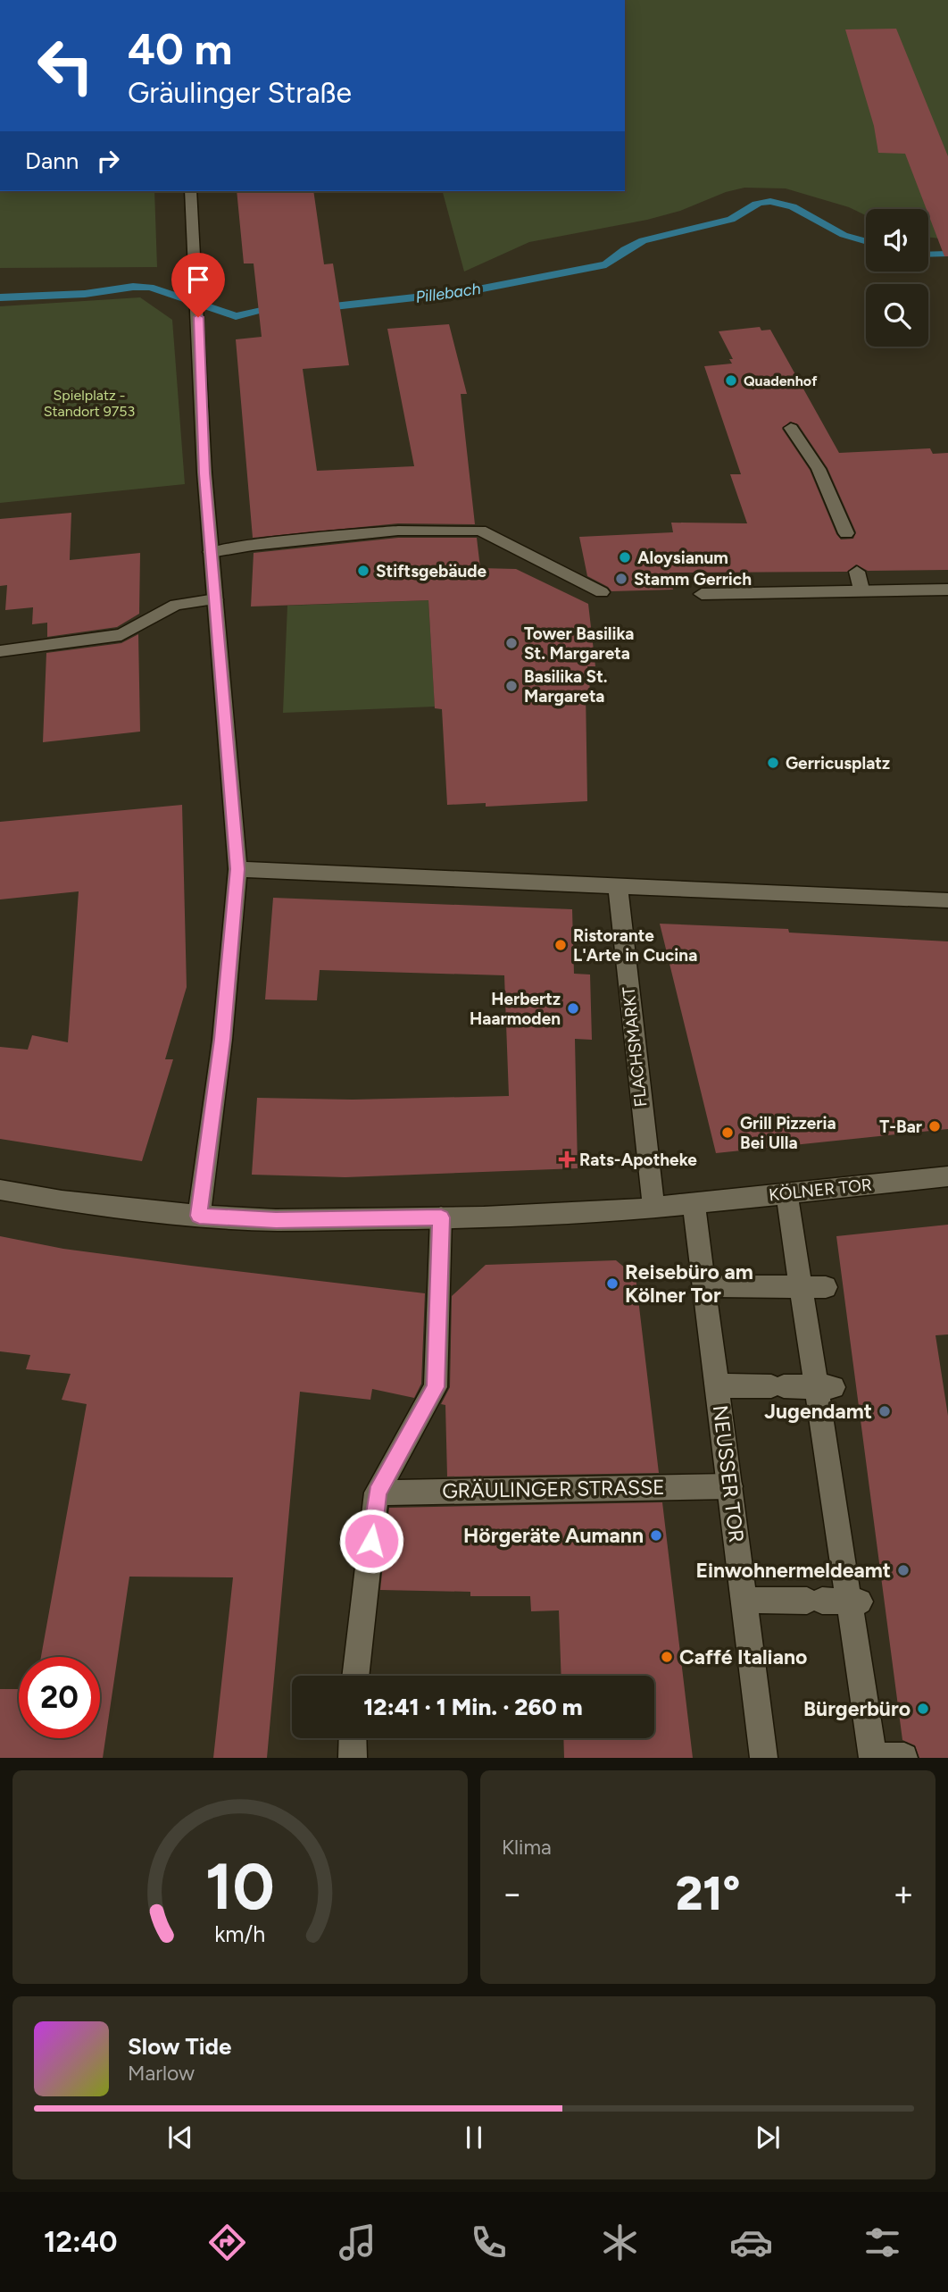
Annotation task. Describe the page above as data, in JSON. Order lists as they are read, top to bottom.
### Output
{
  "streets": {
    "street": [
      "FLACHSMARKT",
      "KÖLNER TOR",
      "NEUSSER TOR",
      "GRÄULINGER STRASSE"
    ]
  },
  "crossings": [
    ["KÖLNER TOR", "NEUSSER TOR"],
    ["NEUSSER TOR", "GRÄULINGER STRASSE"]
  ],
  "water": ["Pillebach"],
  "parks": ["Spielplatz - Standort 9753"],
  "places": {
    "other": [
      "Quadenhof",
      "Aloysianum",
      "Stiftsgebäude",
      "Stamm Gerrich",
      "Tower Basilika St. Margareta",
      "Basilika St. Margareta",
      "Gerricusplatz",
      "Ristorante L'Arte in Cucina",
      "Herbertz Haarmoden",
      "T-Bar",
      "Grill Pizzeria Bei Ulla",
      "Reisebüro am Kölner Tor",
      "Jugendamt",
      "Hörgeräte Aumann",
      "Einwohnermeldeamt",
      "Caffé Italiano",
      "Bürgerbüro"
    ],
    "health": ["Rats-Apotheke"]
  },
  "page": {
    "turn": ["40 m", "Gräulinger Straße"],
    "then": "Dann",
    "limit": "20",
    "trip": "12:41 · 1 Min. · 260 m",
    "tile": "Klima",
    "heat": ["−", "21°", "+"],
    "song": ["Slow Tide", "Marlow"],
    "tabs": "12:40",
    "gauge": ["10", "km/h"]
  }
}
